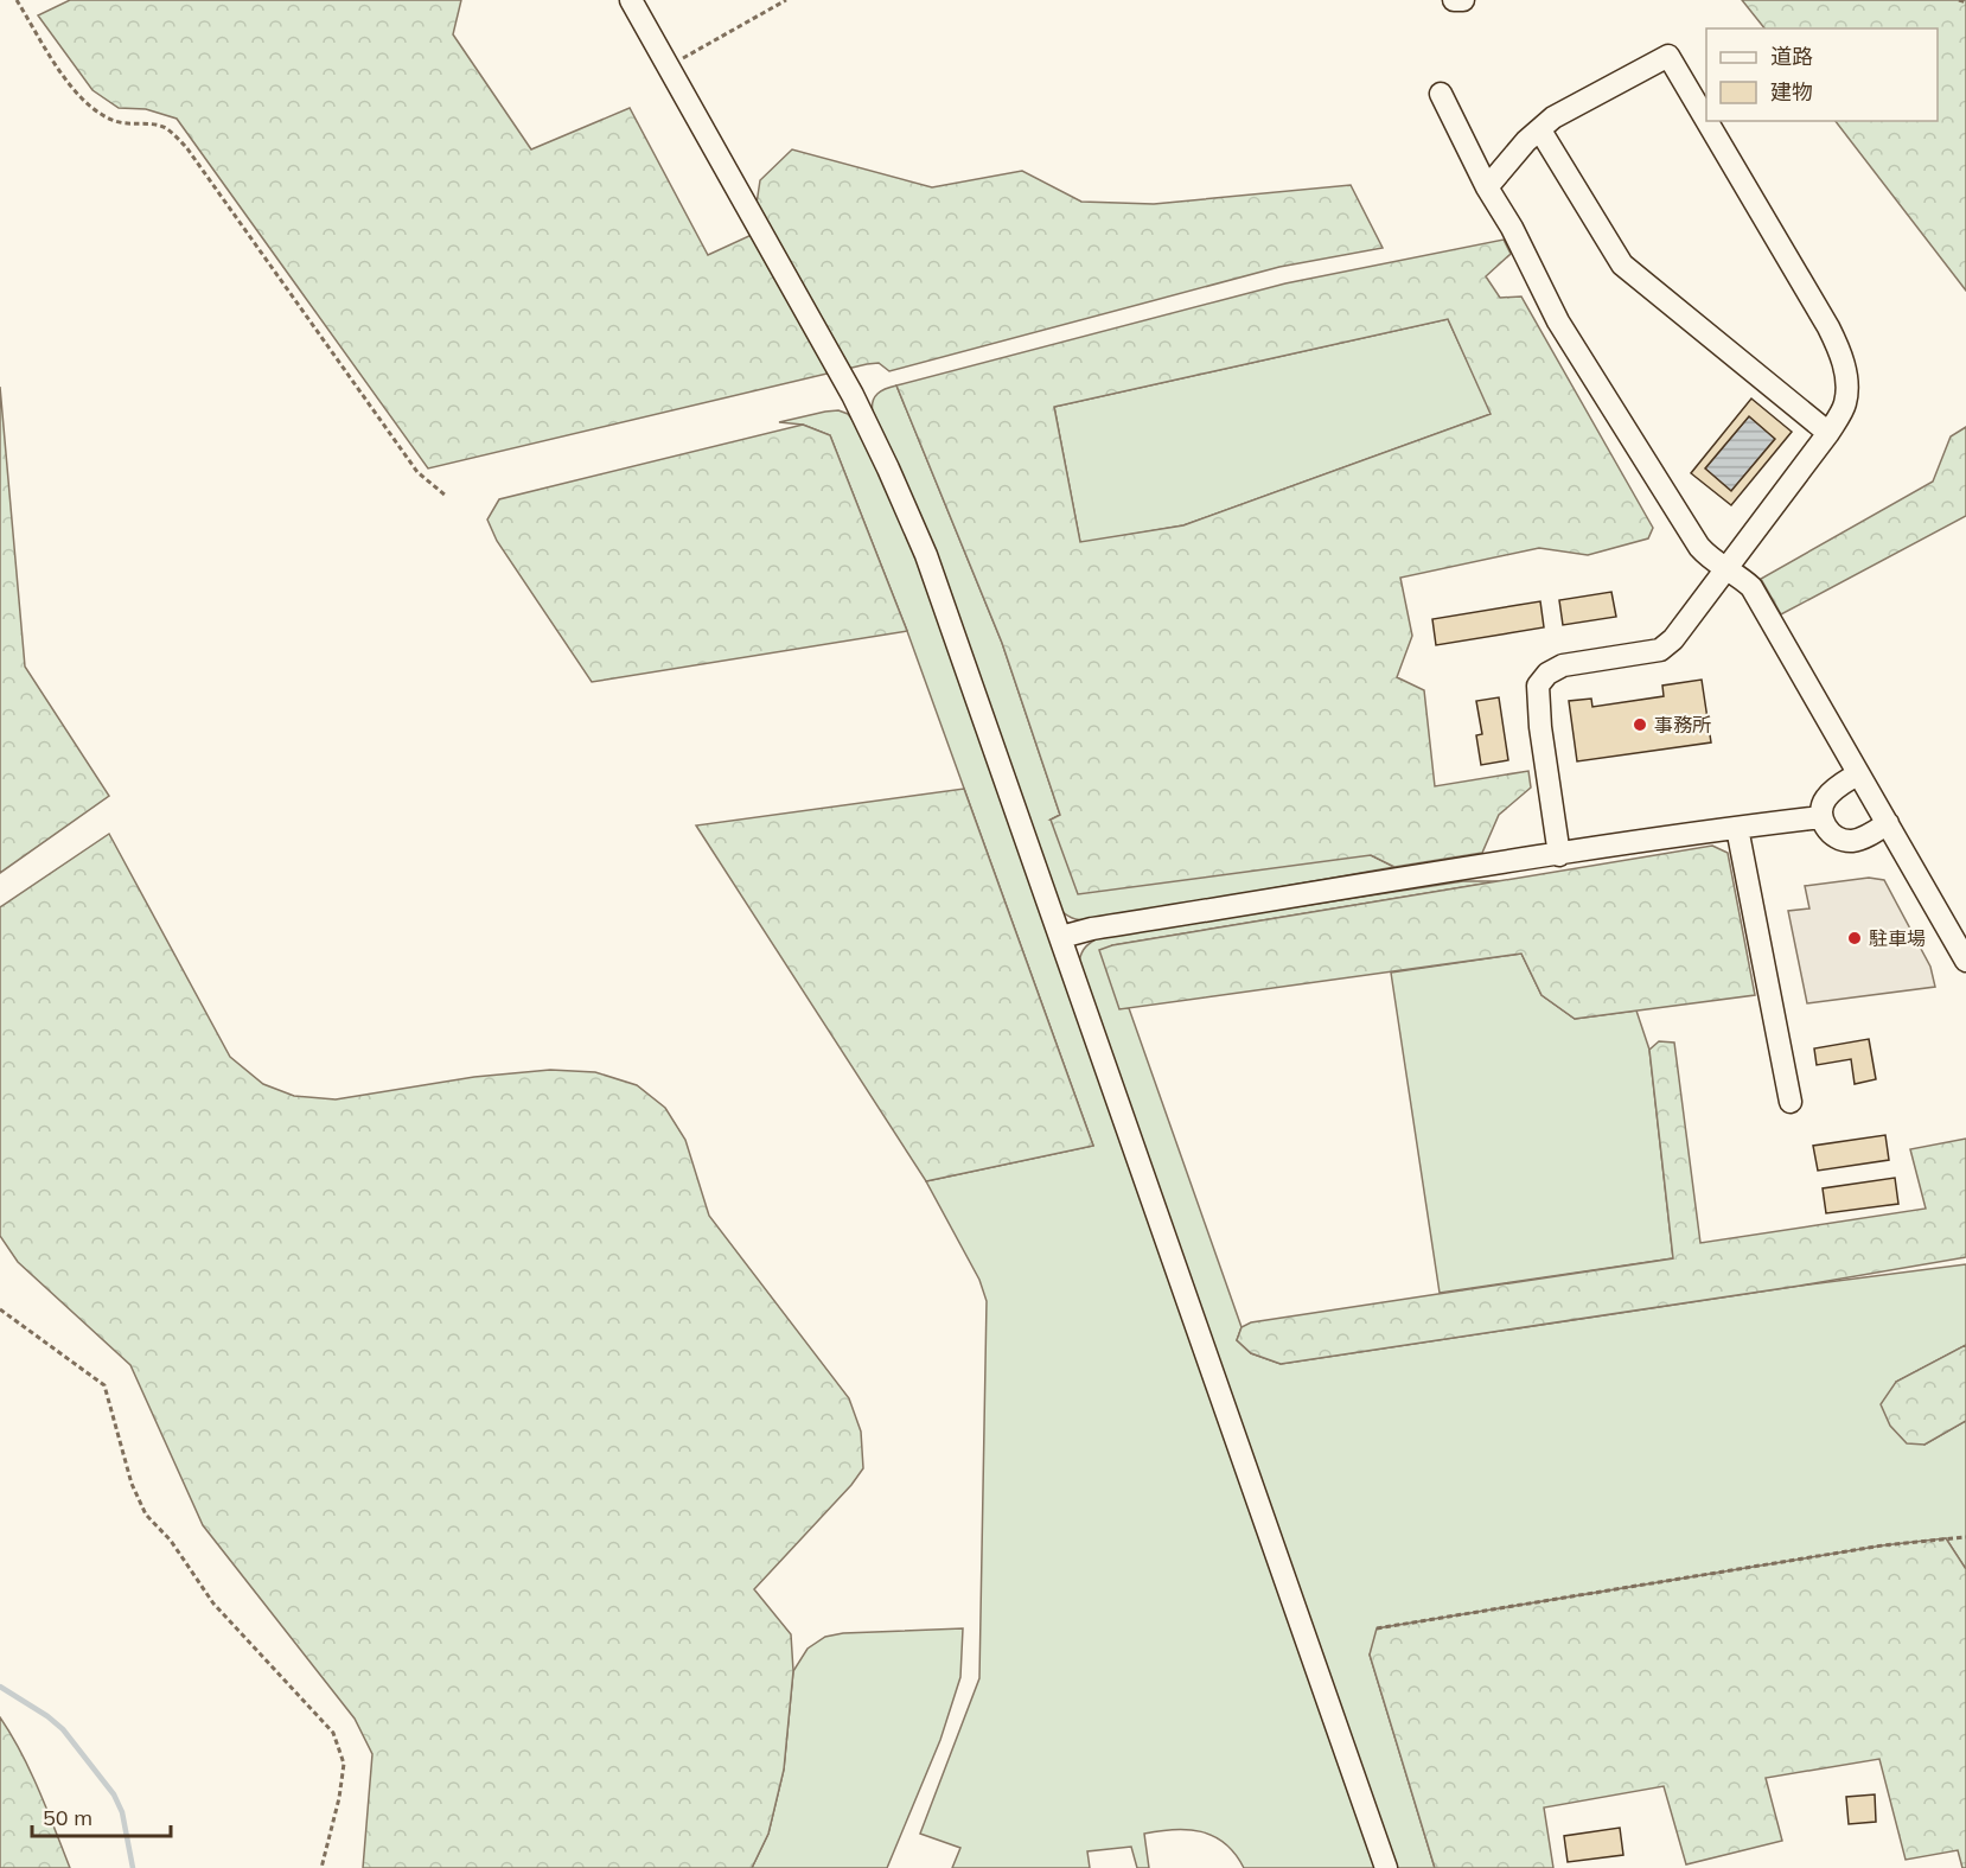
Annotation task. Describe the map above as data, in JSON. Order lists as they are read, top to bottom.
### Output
{
  "places": ["事務所", "駐車場"],
  "legend": ["道路", "建物"],
  "scale_bar": "50 m"
}
